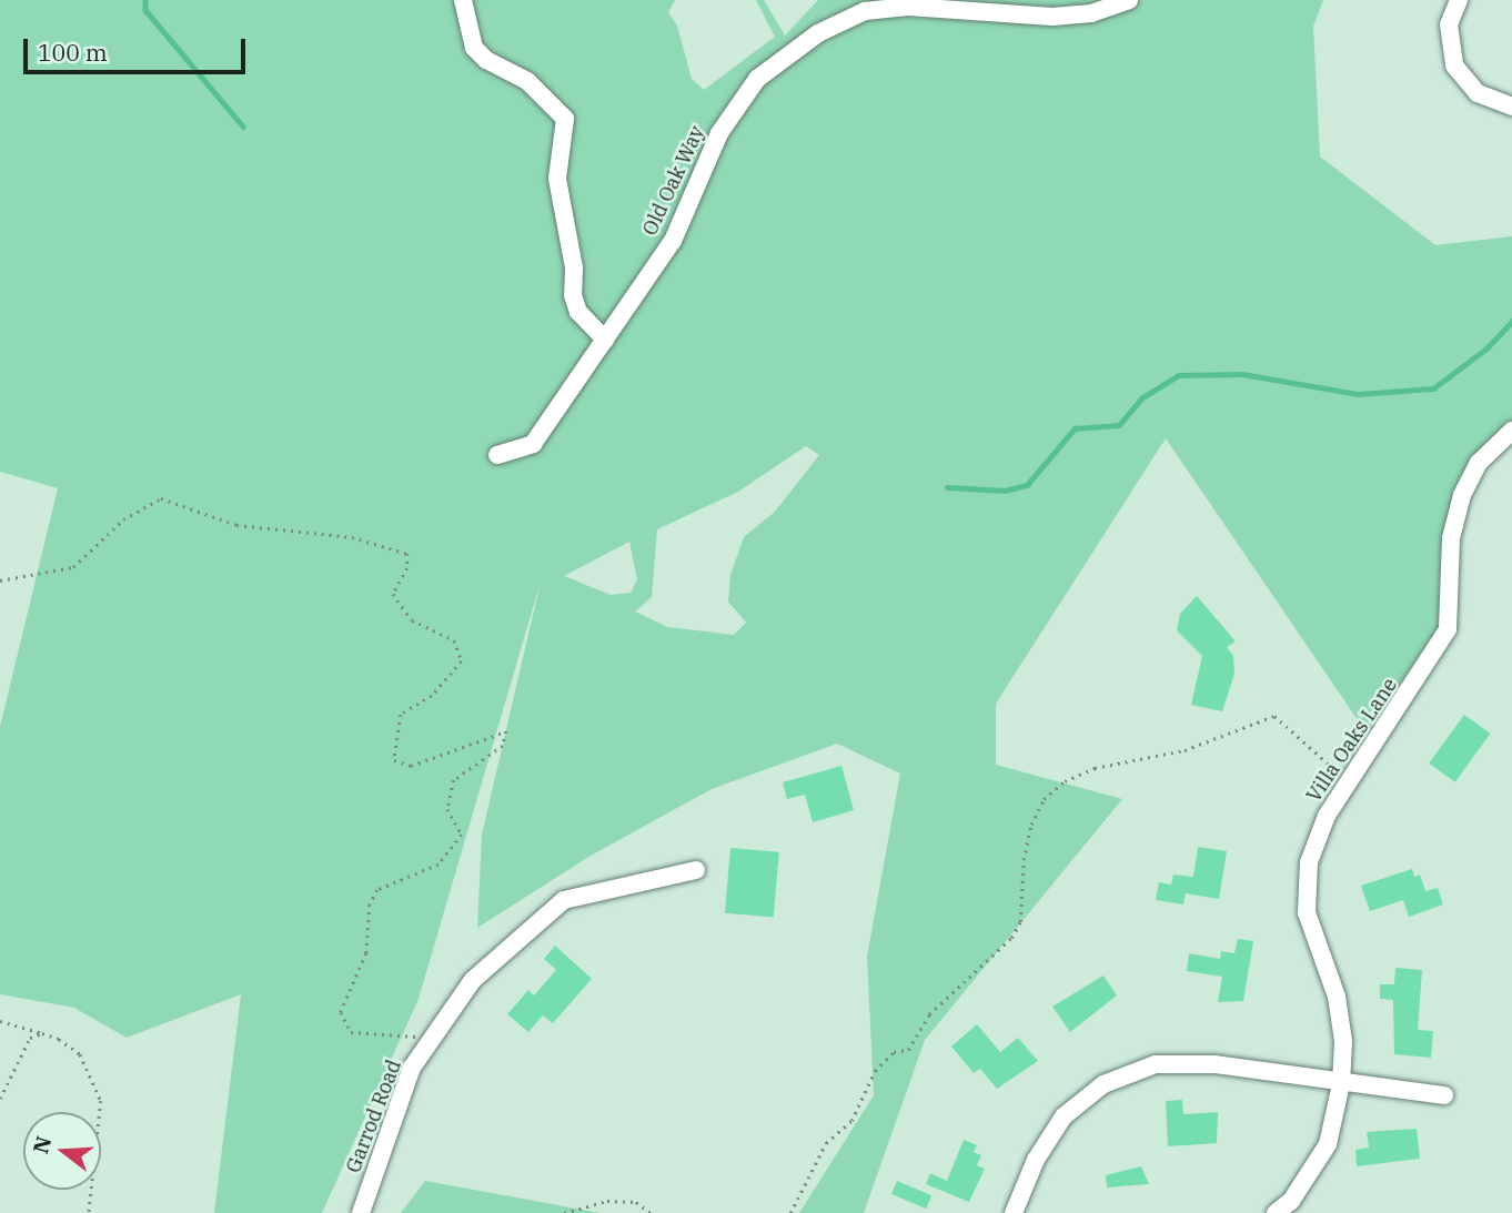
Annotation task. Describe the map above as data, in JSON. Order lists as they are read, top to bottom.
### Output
{
  "streets": {
    "street": ["Old Oak Way", "Villa Oaks Lane", "Garrod Road"]
  },
  "scale_bar": "100 m",
  "north": "left"
}
